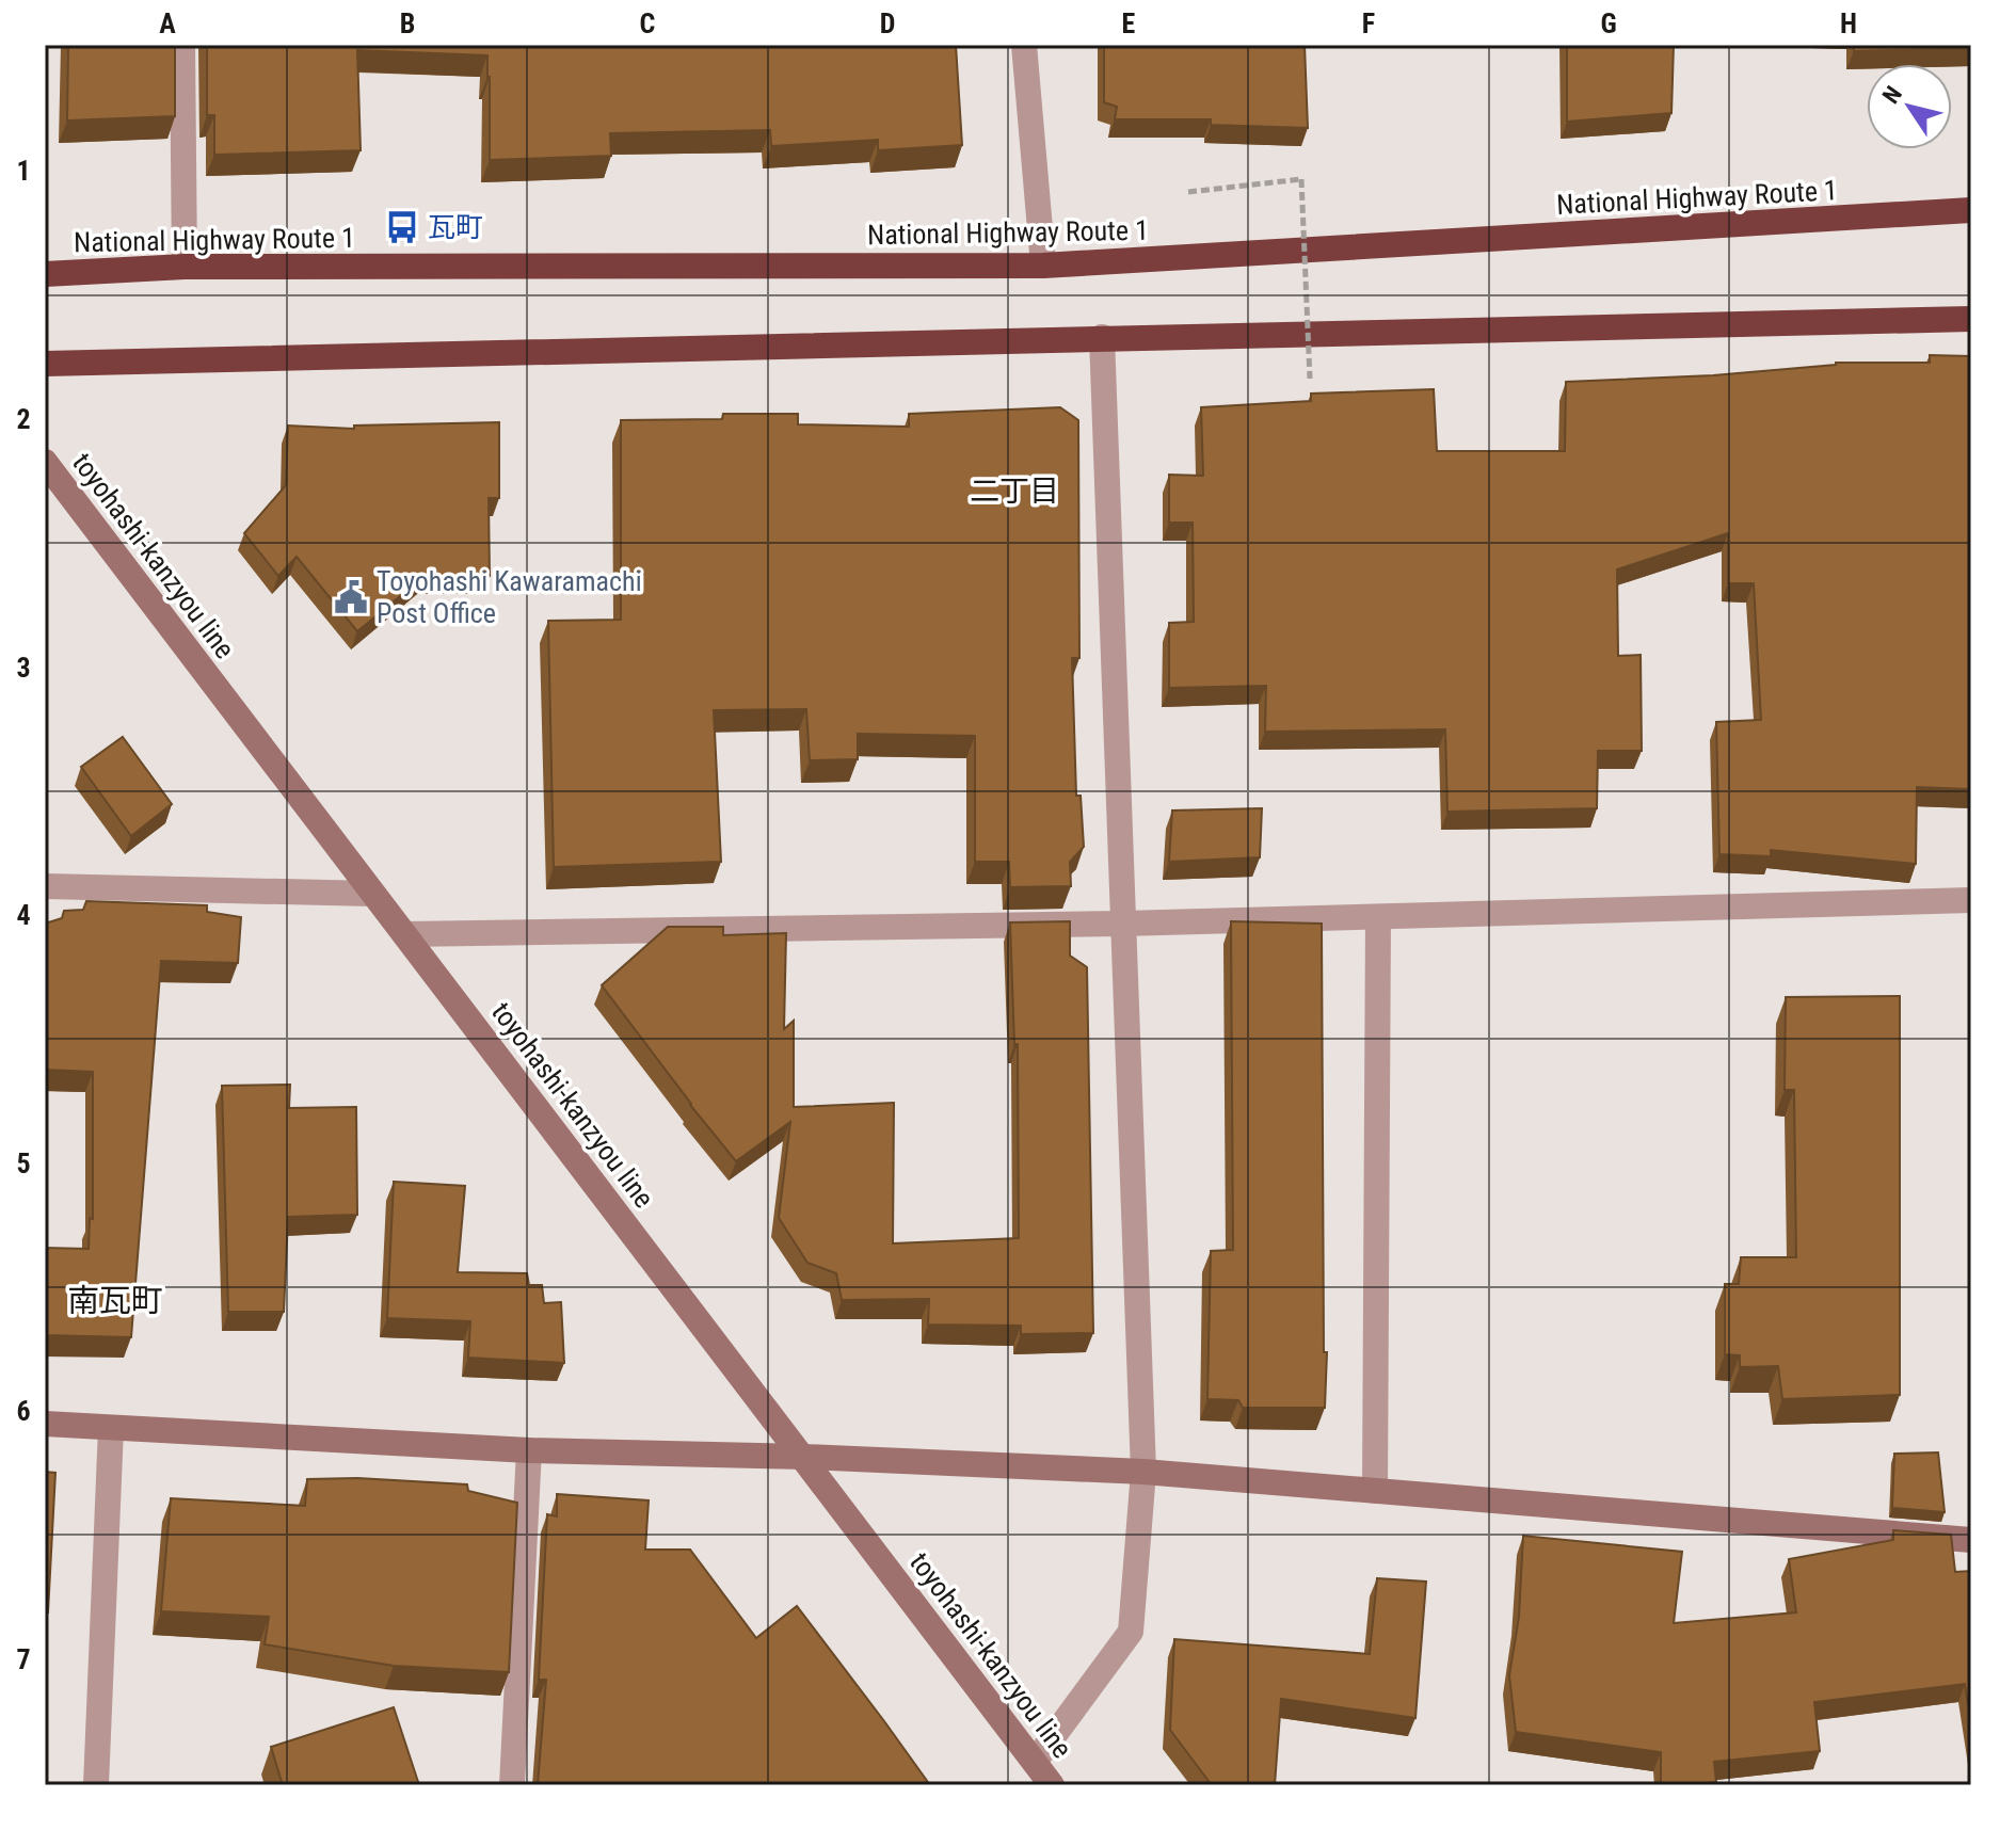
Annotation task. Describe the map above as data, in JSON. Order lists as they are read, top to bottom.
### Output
{
  "streets": {
    "highway": ["National Highway Route 1"],
    "street": ["toyohashi-kanzyou line"]
  },
  "districts": ["二丁目", "南瓦町"],
  "places": {
    "bus stop": ["瓦町"],
    "public building": ["Toyohashi Kawaramachi Post Office"]
  },
  "north": "top left",
  "grid": {
    "columns": [
      "A",
      "B",
      "C",
      "D",
      "E",
      "F",
      "G",
      "H"
    ],
    "rows": [
      "1",
      "2",
      "3",
      "4",
      "5",
      "6",
      "7"
    ]
  }
}
